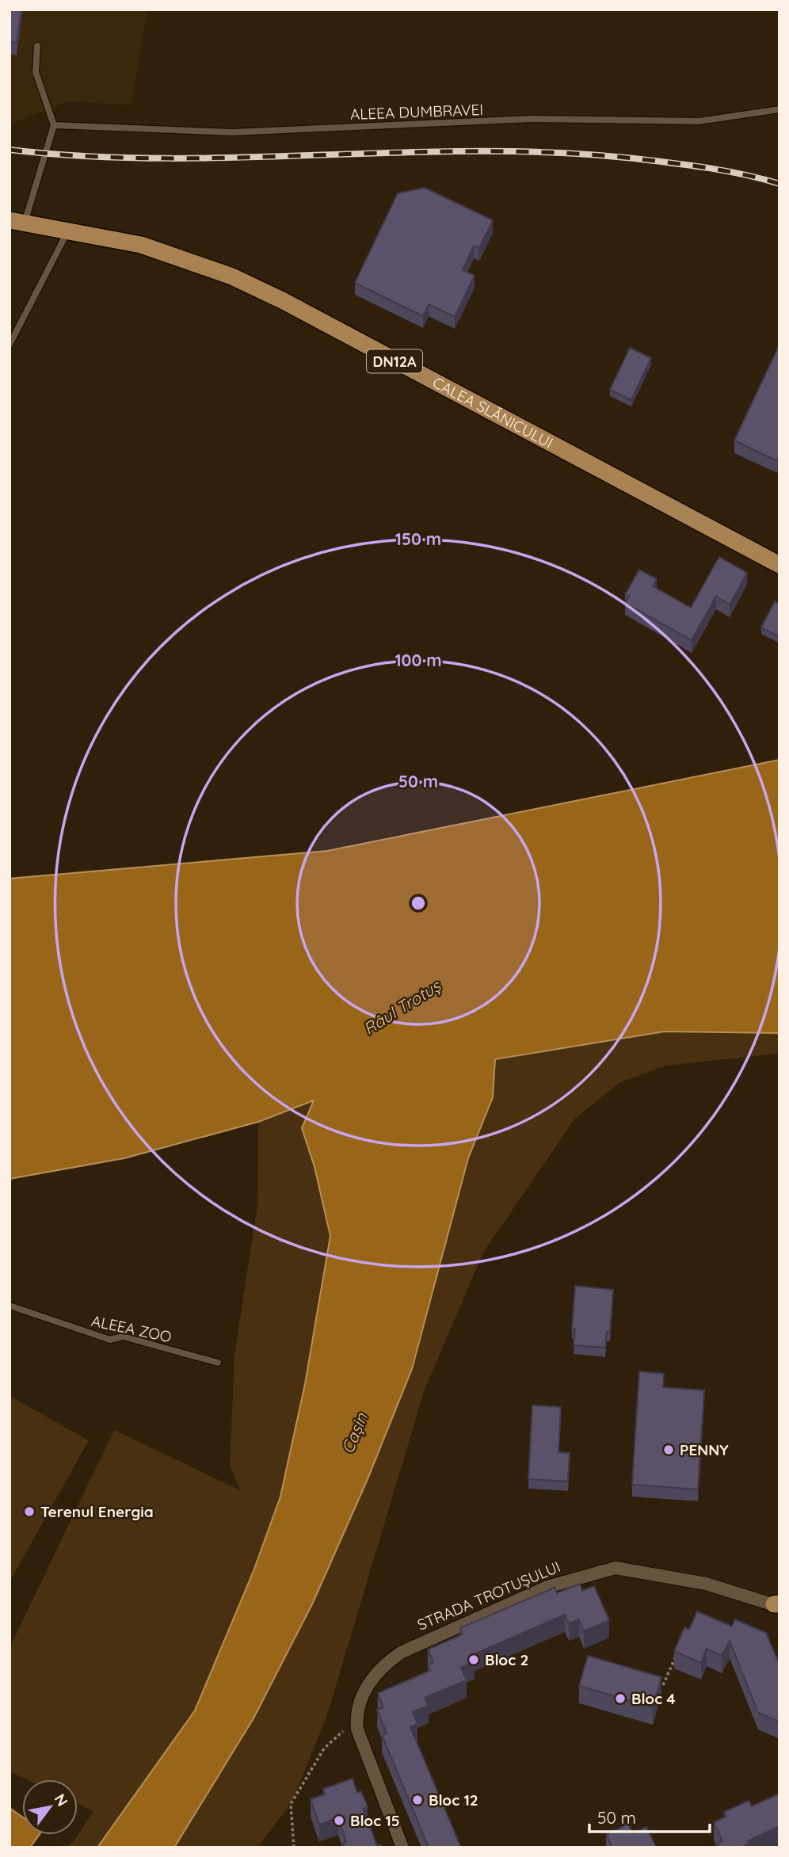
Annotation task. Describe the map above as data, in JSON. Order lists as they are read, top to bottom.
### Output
{
  "streets": {
    "main road": ["DN12A", "CALEA SLĂNICULUI"],
    "street": ["STRADA TROTUȘULUI"],
    "lane": ["ALEEA DUMBRAVEI", "ALEEA ZOO"]
  },
  "water": ["Râul Trotuș", "Cașin"],
  "places": [
    "PENNY",
    "Terenul Energia",
    "Bloc 2",
    "Bloc 4",
    "Bloc 12",
    "Bloc 15"
  ],
  "scale_bar": "50 m",
  "north": "top right",
  "rings": ["150 m", "100 m", "50 m"]
}
